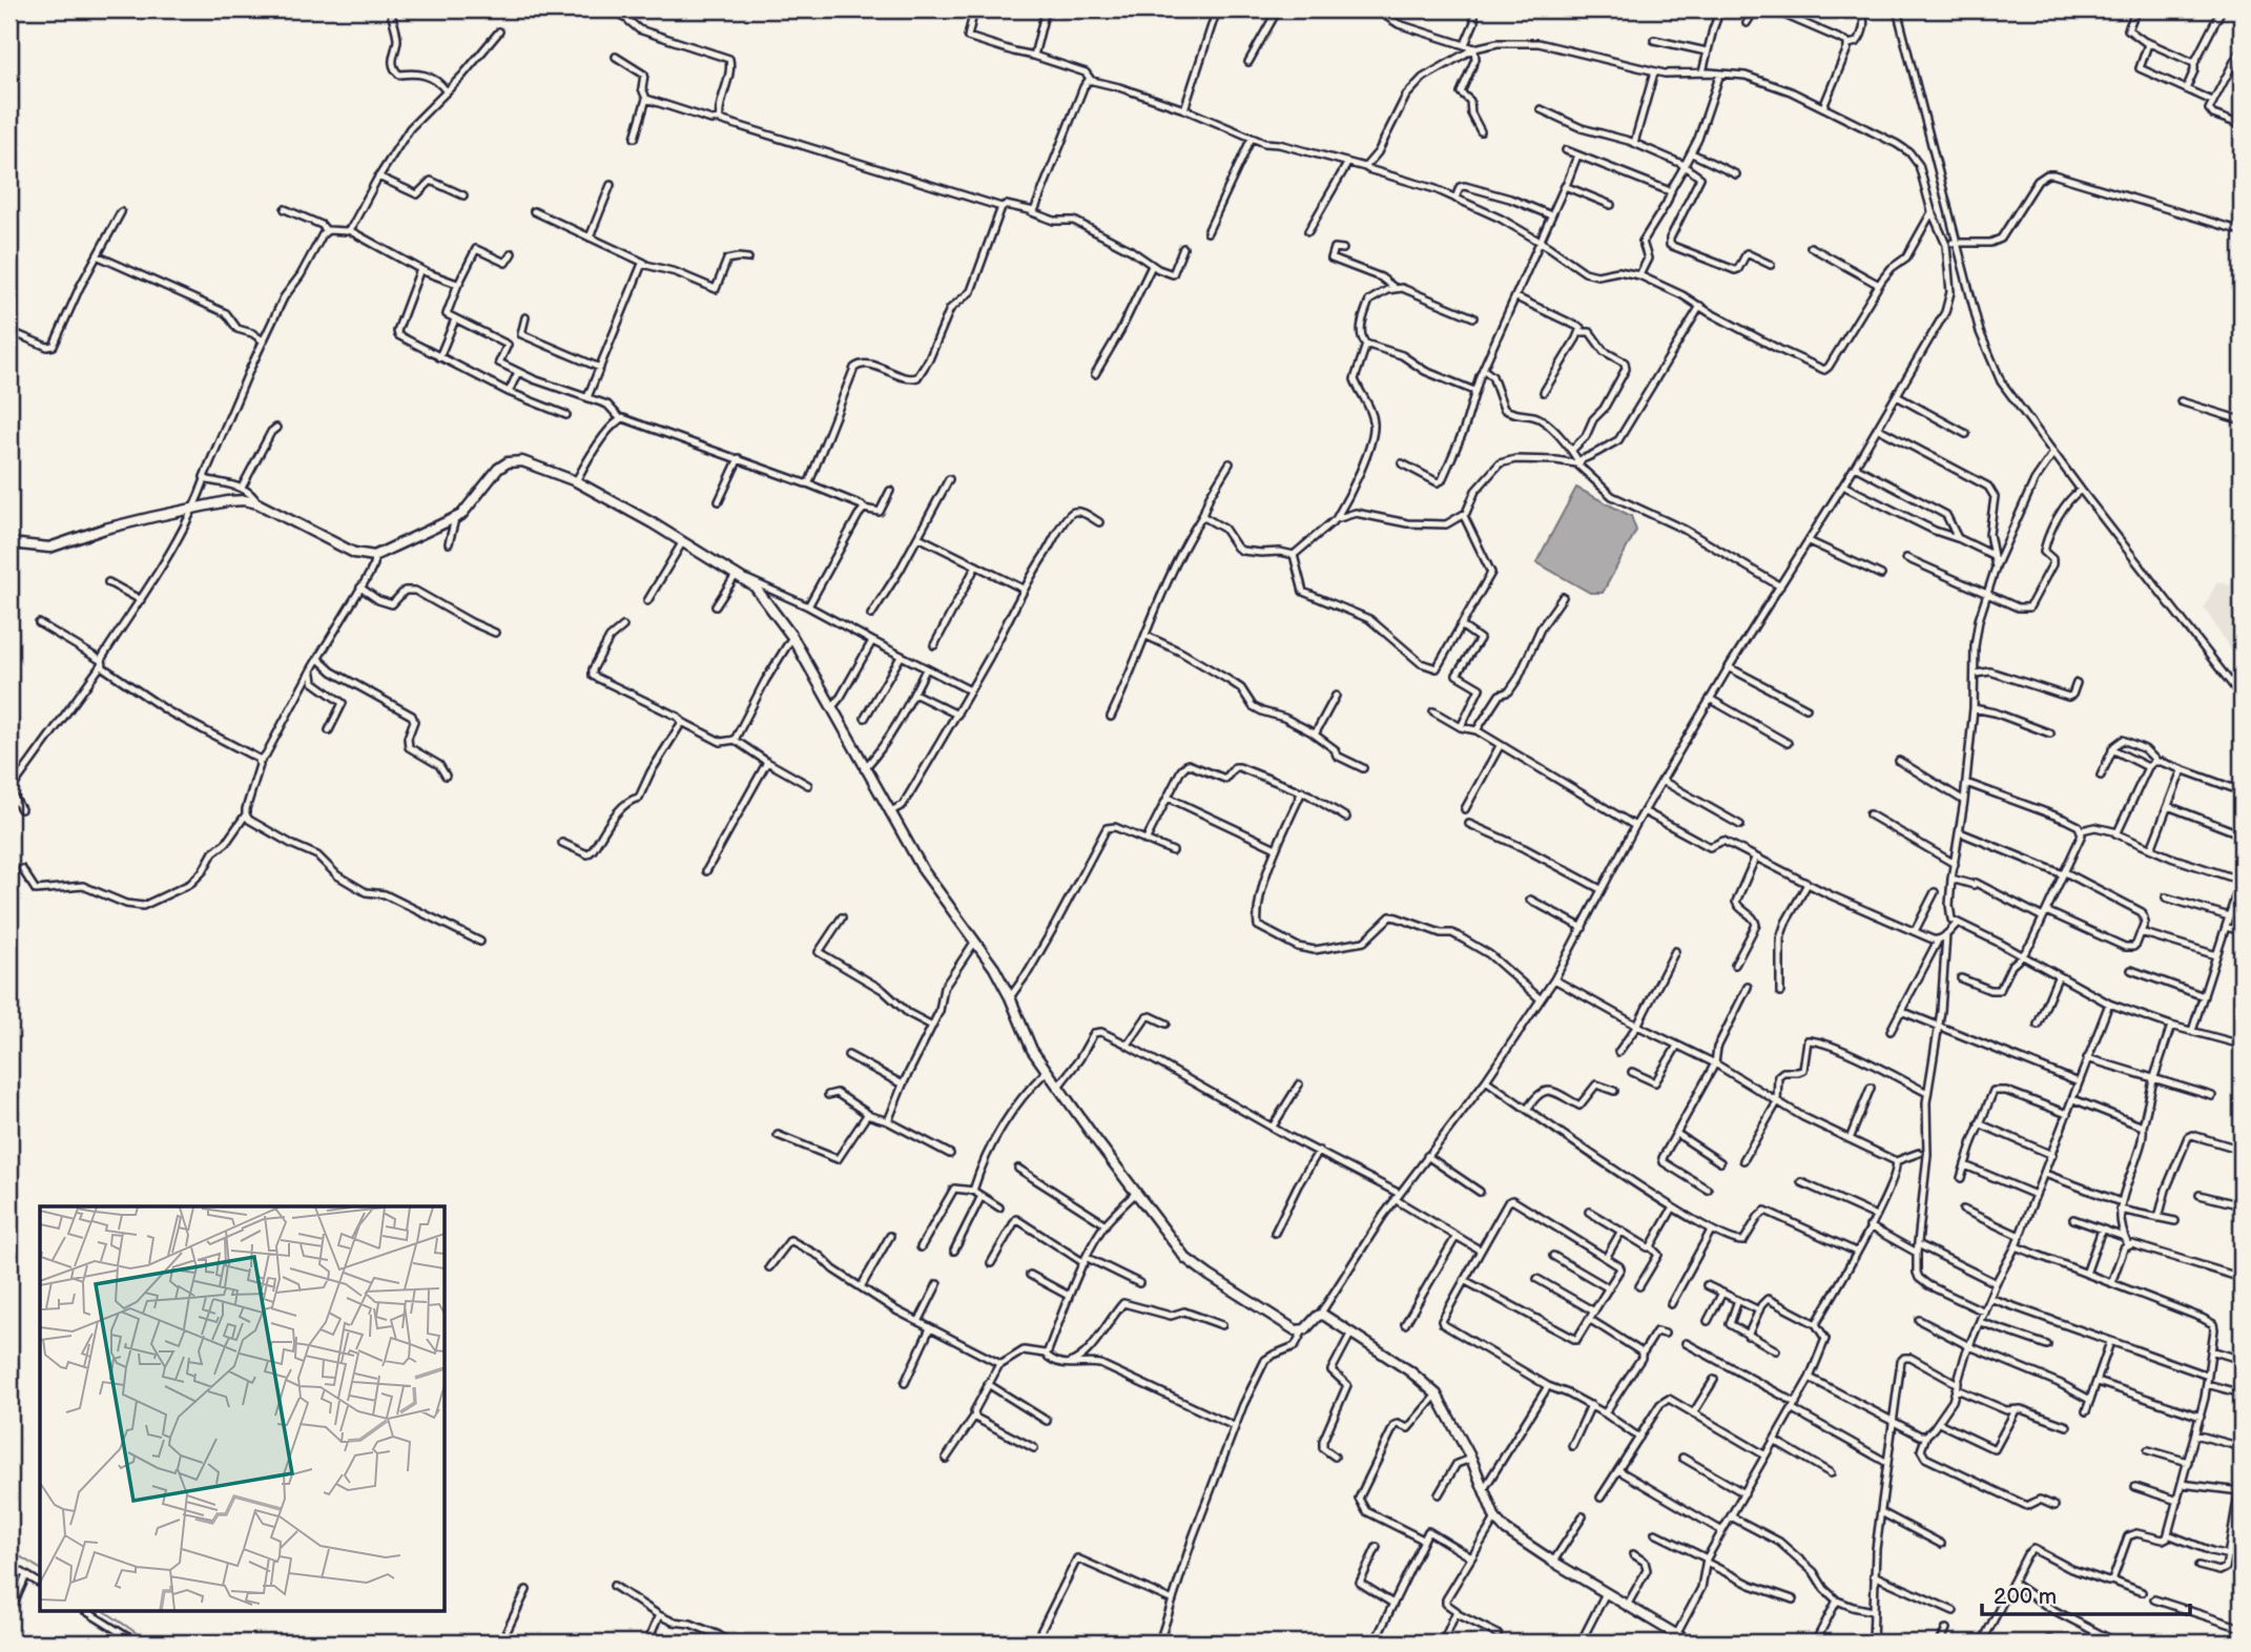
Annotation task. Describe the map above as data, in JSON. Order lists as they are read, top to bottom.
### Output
{
  "scale_bar": "200 m"
}
